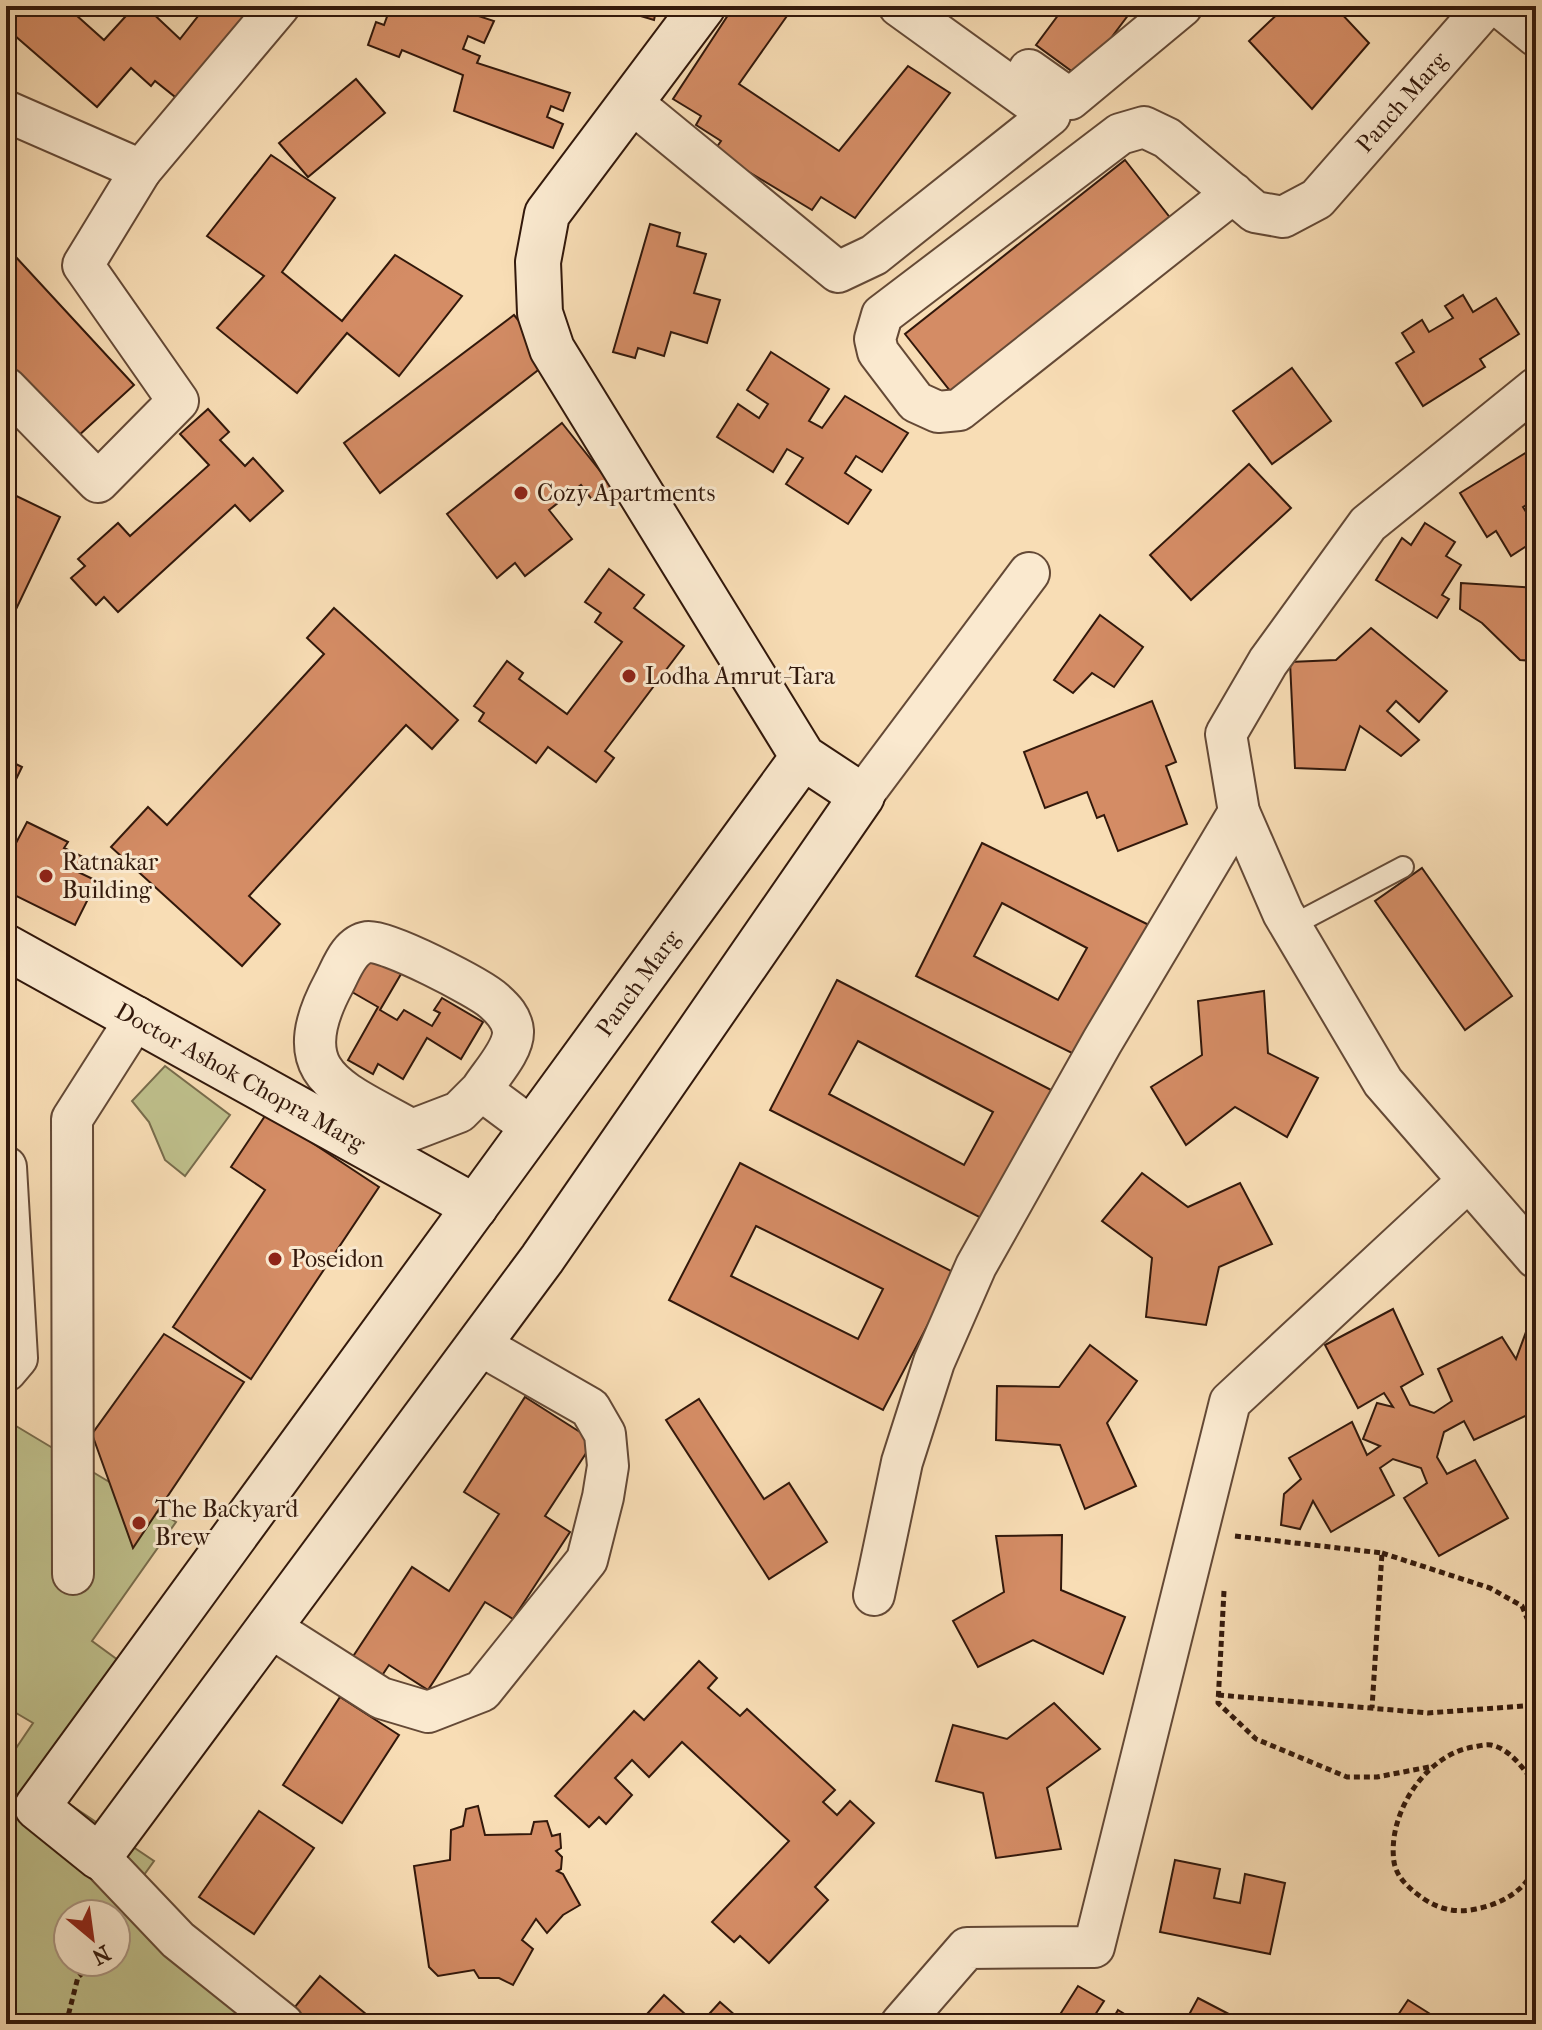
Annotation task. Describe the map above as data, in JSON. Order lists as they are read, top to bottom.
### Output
{
  "streets": {
    "street": ["Panch Marg", "Doctor Ashok Chopra Marg"]
  },
  "crossings": [
    ["Panch Marg", "Doctor Ashok Chopra Marg"]
  ],
  "places": [
    "Cozy Apartments",
    "Lodha Amrut-Tara",
    "Ratnakar Building",
    "Poseidon",
    "The Backyard Brew"
  ],
  "north": "bottom right"
}
